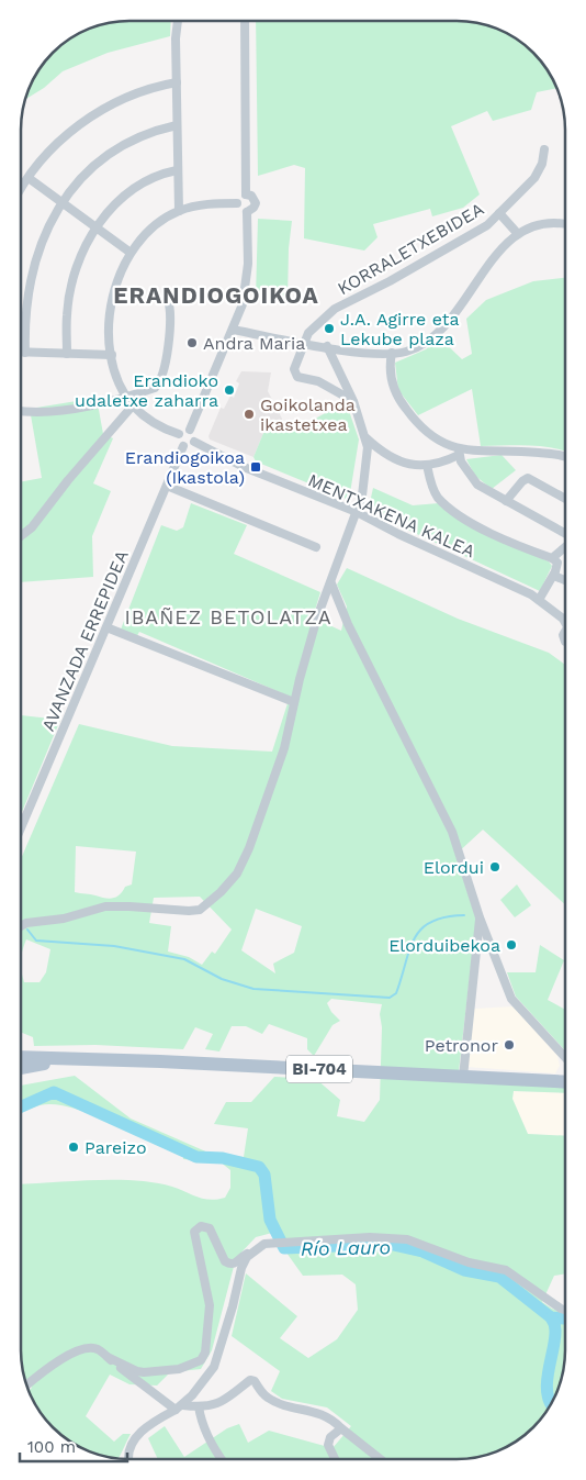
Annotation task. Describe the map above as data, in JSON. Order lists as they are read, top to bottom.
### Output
{
  "streets": {
    "main road": ["BI-704"],
    "street": ["KORRALETXEBIDEA", "MENTXAKENA KALEA", "AVANZADA ERREPIDEA"]
  },
  "crossings": [
    ["MENTXAKENA KALEA", "AVANZADA ERREPIDEA"]
  ],
  "districts": ["ERANDIOGOIKOA", "IBAÑEZ BETOLATZA"],
  "water": ["Río Lauro"],
  "places": {
    "other": [
      "J.A. Agirre eta Lekube plaza",
      "Andra Maria",
      "Erandioko udaletxe zaharra",
      "Goikolanda ikastetxea",
      "Elordui",
      "Elorduibekoa",
      "Petronor",
      "Pareizo"
    ],
    "transit": ["Erandiogoikoa (Ikastola)"]
  },
  "scale_bar": "100 m"
}
